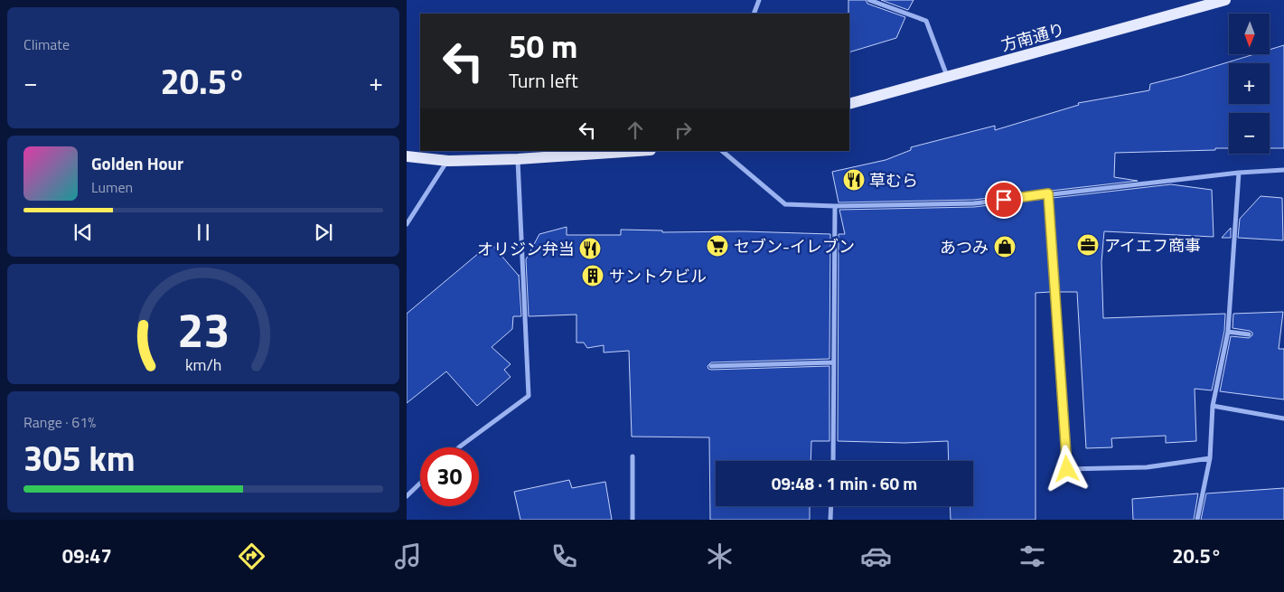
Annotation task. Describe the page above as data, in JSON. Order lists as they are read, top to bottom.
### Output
{
  "streets": {
    "main road": ["方南通り"]
  },
  "places": {
    "restaurant": ["草むら", "オリジン弁当"],
    "office": ["アイエフ商事"],
    "supermarket": ["セブン-イレブン"],
    "shop": ["あつみ"],
    "building": ["サントクビル"]
  },
  "north": "bottom",
  "page": {
    "tile": [
      "Climate",
      ["Range · 61%", "305 km"]
    ],
    "map_buttons": ["+", "−"],
    "turn": ["50 m", "Turn left"],
    "heat": ["−", "20.5°", "+"],
    "song": ["Golden Hour", "Lumen"],
    "limit": "30",
    "trip": "09:48 · 1 min · 60 m",
    "tabs": ["09:47", "20.5°"],
    "gauge": ["23", "km/h"]
  }
}
